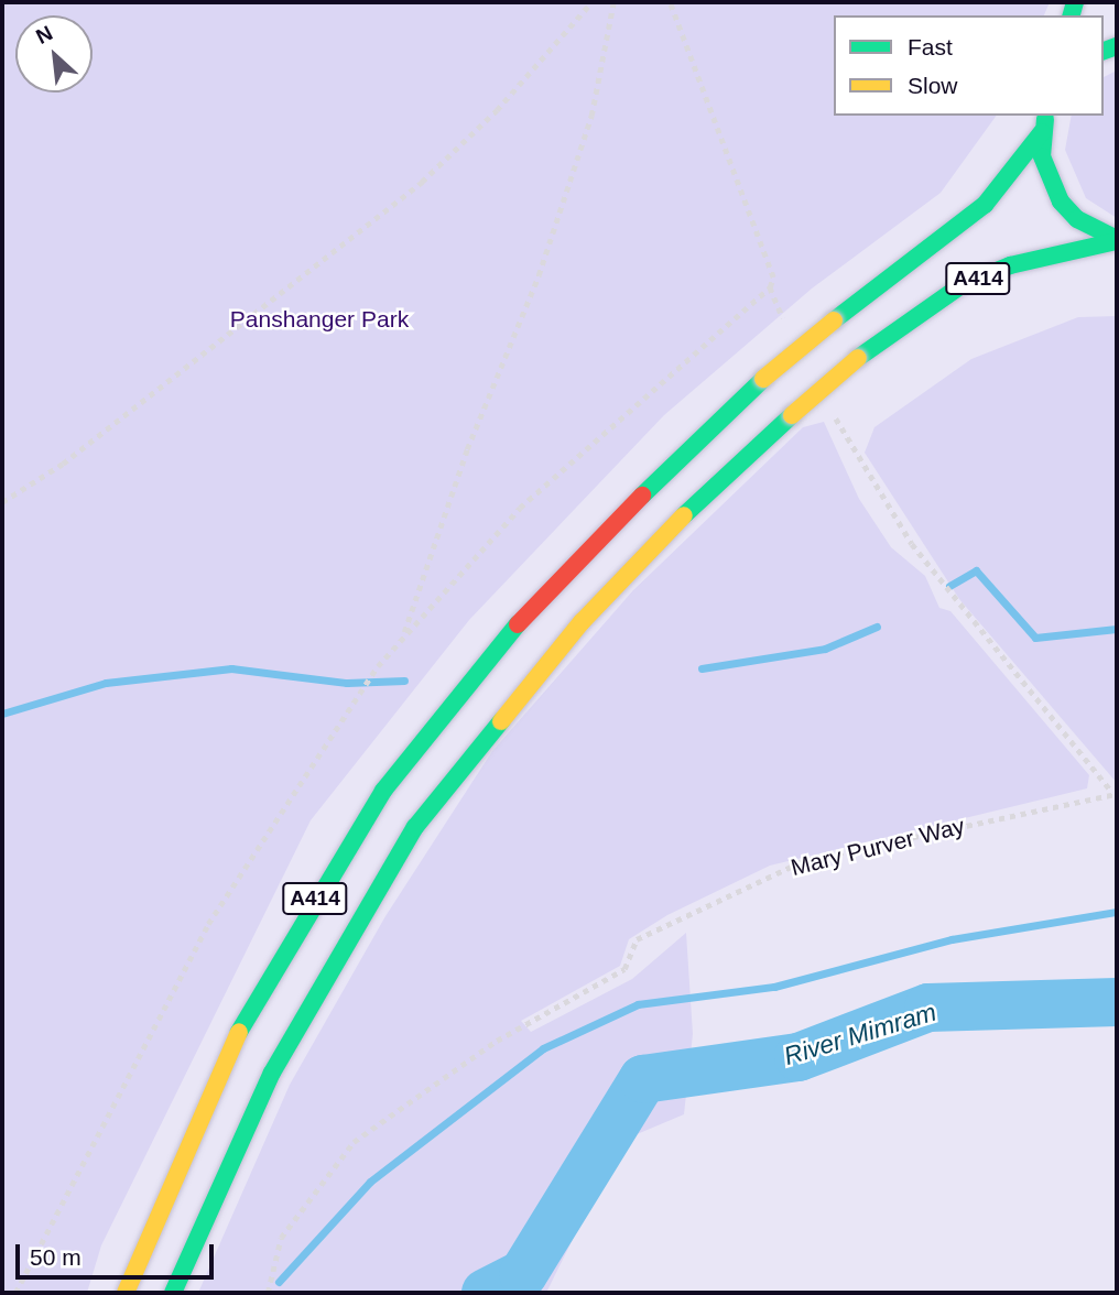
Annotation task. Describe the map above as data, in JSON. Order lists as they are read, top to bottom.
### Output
{
  "streets": {
    "main road": ["A414"],
    "path": ["Mary Purver Way"]
  },
  "water": ["River Mimram"],
  "parks": ["Panshanger Park"],
  "legend": ["Fast", "Slow"],
  "scale_bar": "50 m",
  "north": "top left"
}
